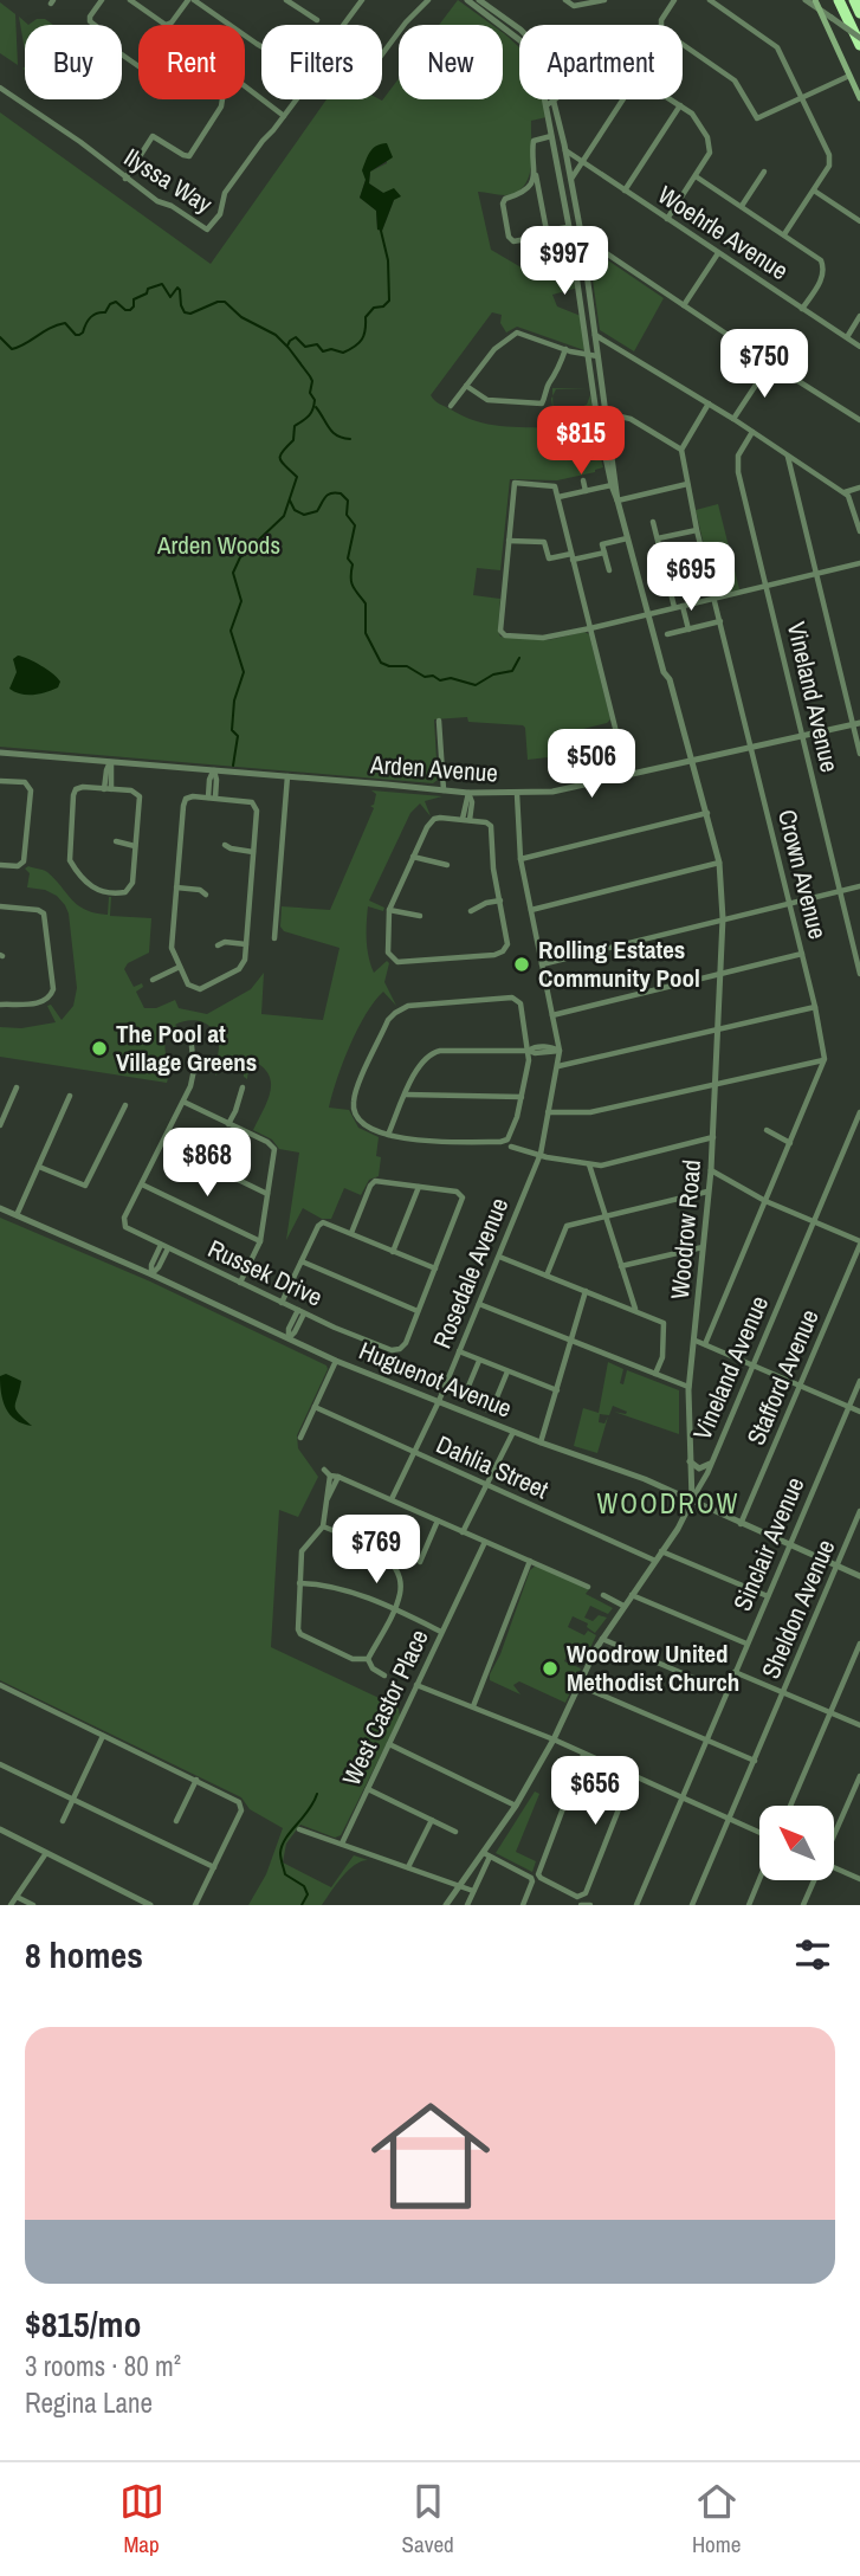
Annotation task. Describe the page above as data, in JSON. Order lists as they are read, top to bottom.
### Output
{
  "streets": {
    "street": [
      "Ilyssa Way",
      "Woehrle Avenue",
      "Vineland Avenue",
      "Arden Avenue",
      "Crown Avenue",
      "Woodrow Road",
      "Russek Drive",
      "Rosedale Avenue",
      "Stafford Avenue",
      "Huguenot Avenue",
      "Dahlia Street",
      "Sinclair Avenue",
      "Sheldon Avenue",
      "West Castor Place"
    ]
  },
  "crossings": [
    ["Woehrle Avenue", "Woodrow Road"],
    ["Vineland Avenue", "Arden Avenue"],
    ["Vineland Avenue", "Woodrow Road"],
    ["Vineland Avenue", "Huguenot Avenue"],
    ["Arden Avenue", "Crown Avenue"],
    ["Arden Avenue", "Woodrow Road"],
    ["Woodrow Road", "Huguenot Avenue"],
    ["Rosedale Avenue", "Huguenot Avenue"],
    ["Rosedale Avenue", "Dahlia Street"],
    ["Stafford Avenue", "Huguenot Avenue"],
    ["Huguenot Avenue", "Sinclair Avenue"],
    ["Huguenot Avenue", "Sheldon Avenue"]
  ],
  "districts": ["WOODROW"],
  "parks": ["Arden Woods"],
  "places": ["Rolling Estates Community Pool", "The Pool at Village Greens", "Woodrow United Methodist Church"],
  "north": "top left",
  "page": {
    "chip": [
      "Buy",
      "Rent",
      "Filters",
      "New",
      "Apartment"
    ],
    "price": [
      "$997",
      "$750",
      "$815",
      "$695",
      "$506",
      "$868",
      "$769",
      "$656"
    ],
    "heading": "8 homes",
    "list": [
      {
        "name": "$815/mo",
        "note": "3 rooms · 80 m² · Regina Lane"
      }
    ],
    "tabs": ["Map", "Saved", "Home"]
  }
}
